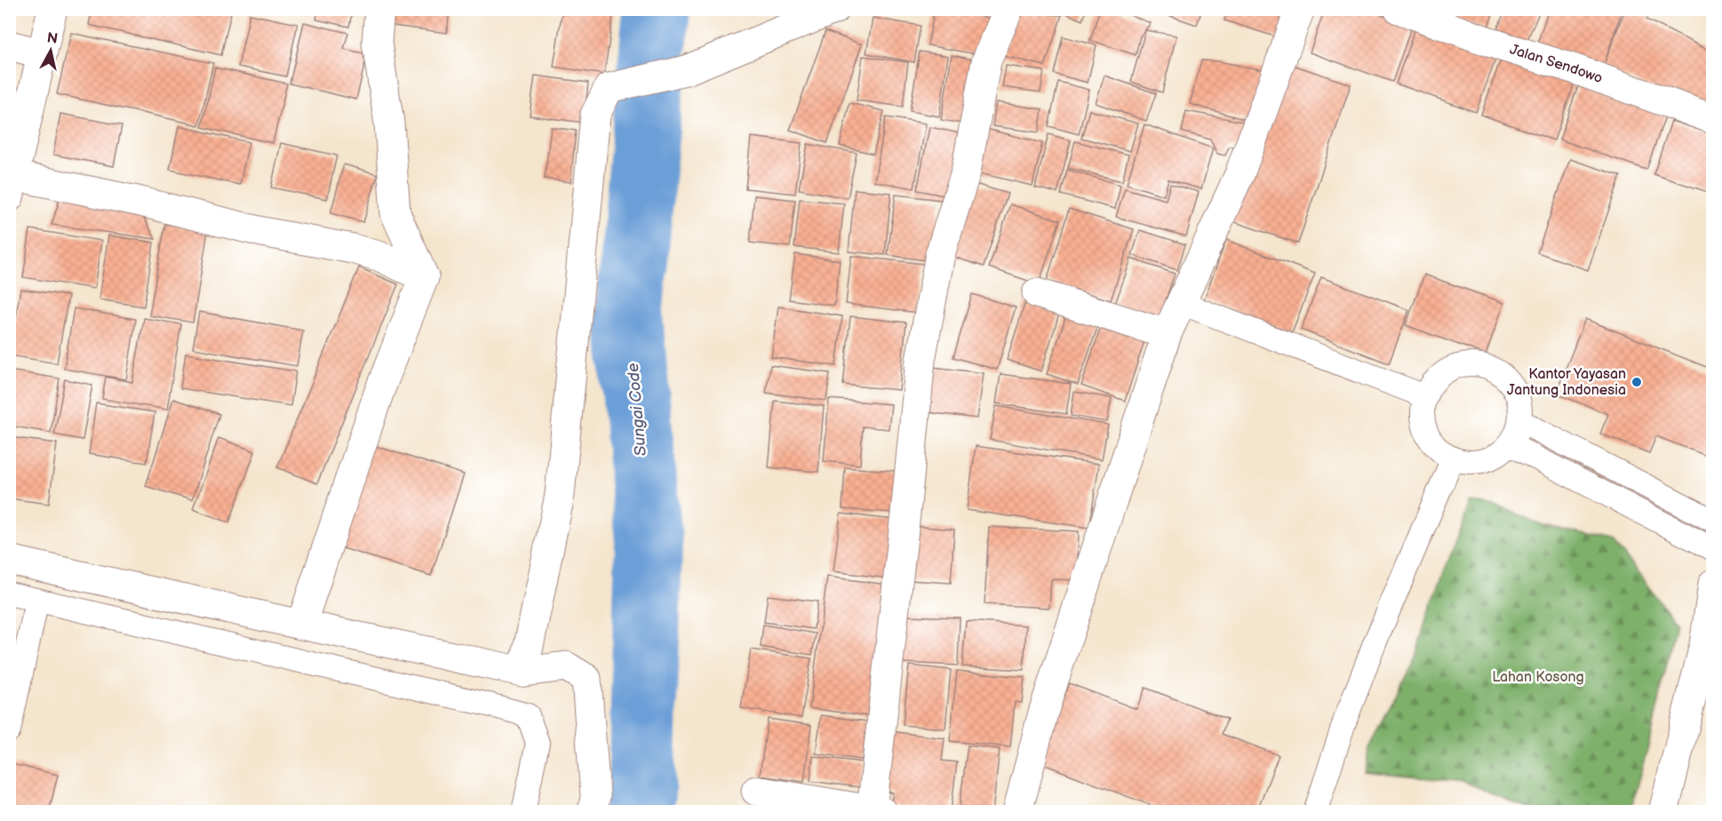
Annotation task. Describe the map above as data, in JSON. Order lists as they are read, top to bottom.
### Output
{
  "streets": {
    "street": ["Jalan Sendowo"]
  },
  "water": ["Sungai Code"],
  "parks": ["Lahan Kosong"],
  "places": ["Kantor Yayasan Jantung Indonesia"],
  "north": "top"
}
